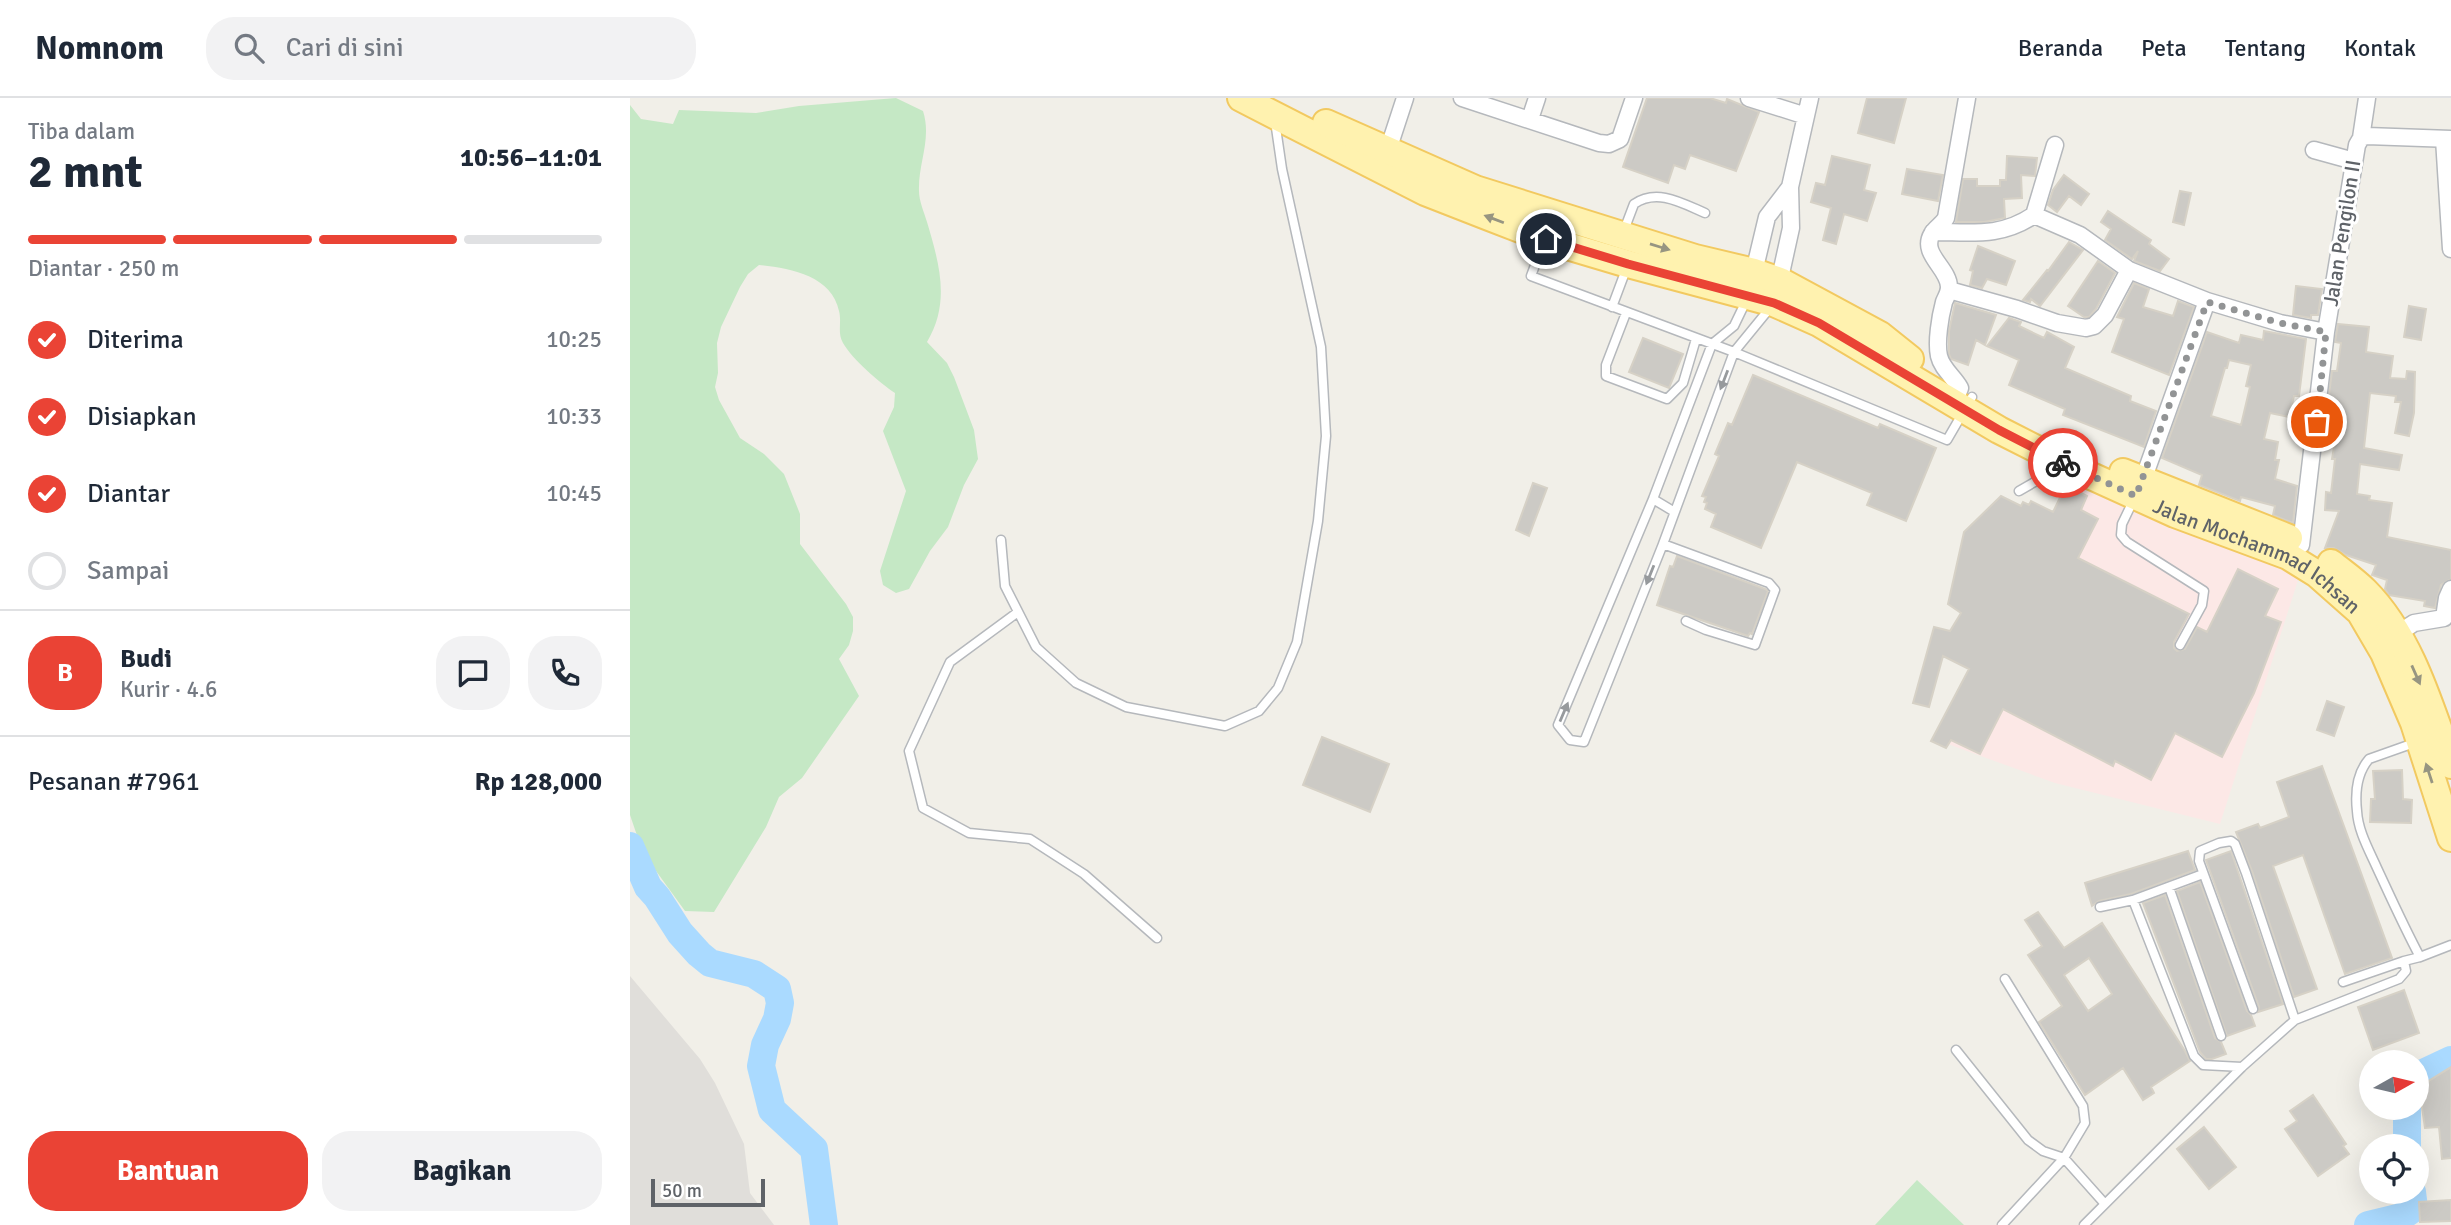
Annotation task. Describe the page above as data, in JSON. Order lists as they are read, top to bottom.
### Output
{
  "streets": {
    "main road": ["Jalan Mochammad Ichsan"],
    "street": ["Jalan Pengilon II"]
  },
  "crossings": [
    ["Jalan Pengilon II", "Jalan Mochammad Ichsan"]
  ],
  "scale_bar": "50 m",
  "north": "right",
  "page": {
    "header": "Nomnom",
    "search": "Cari di sini",
    "nav": [
      "Beranda",
      "Peta",
      "Tentang",
      "Kontak"
    ],
    "heading": ["2 mnt", "Tiba dalam", "10:56–11:01"],
    "panel": [
      "Budi",
      "Kurir · 4.6",
      "Pesanan #7961",
      "Rp 128,000"
    ],
    "bar": "Diantar · 250 m",
    "list": [
      ["Diterima", "10:25"],
      ["Disiapkan", "10:33"],
      ["Diantar", "10:45"],
      "Sampai"
    ],
    "round": "B",
    "buttons": ["Bantuan", "Bagikan"],
    "scale": "50 m"
  }
}
